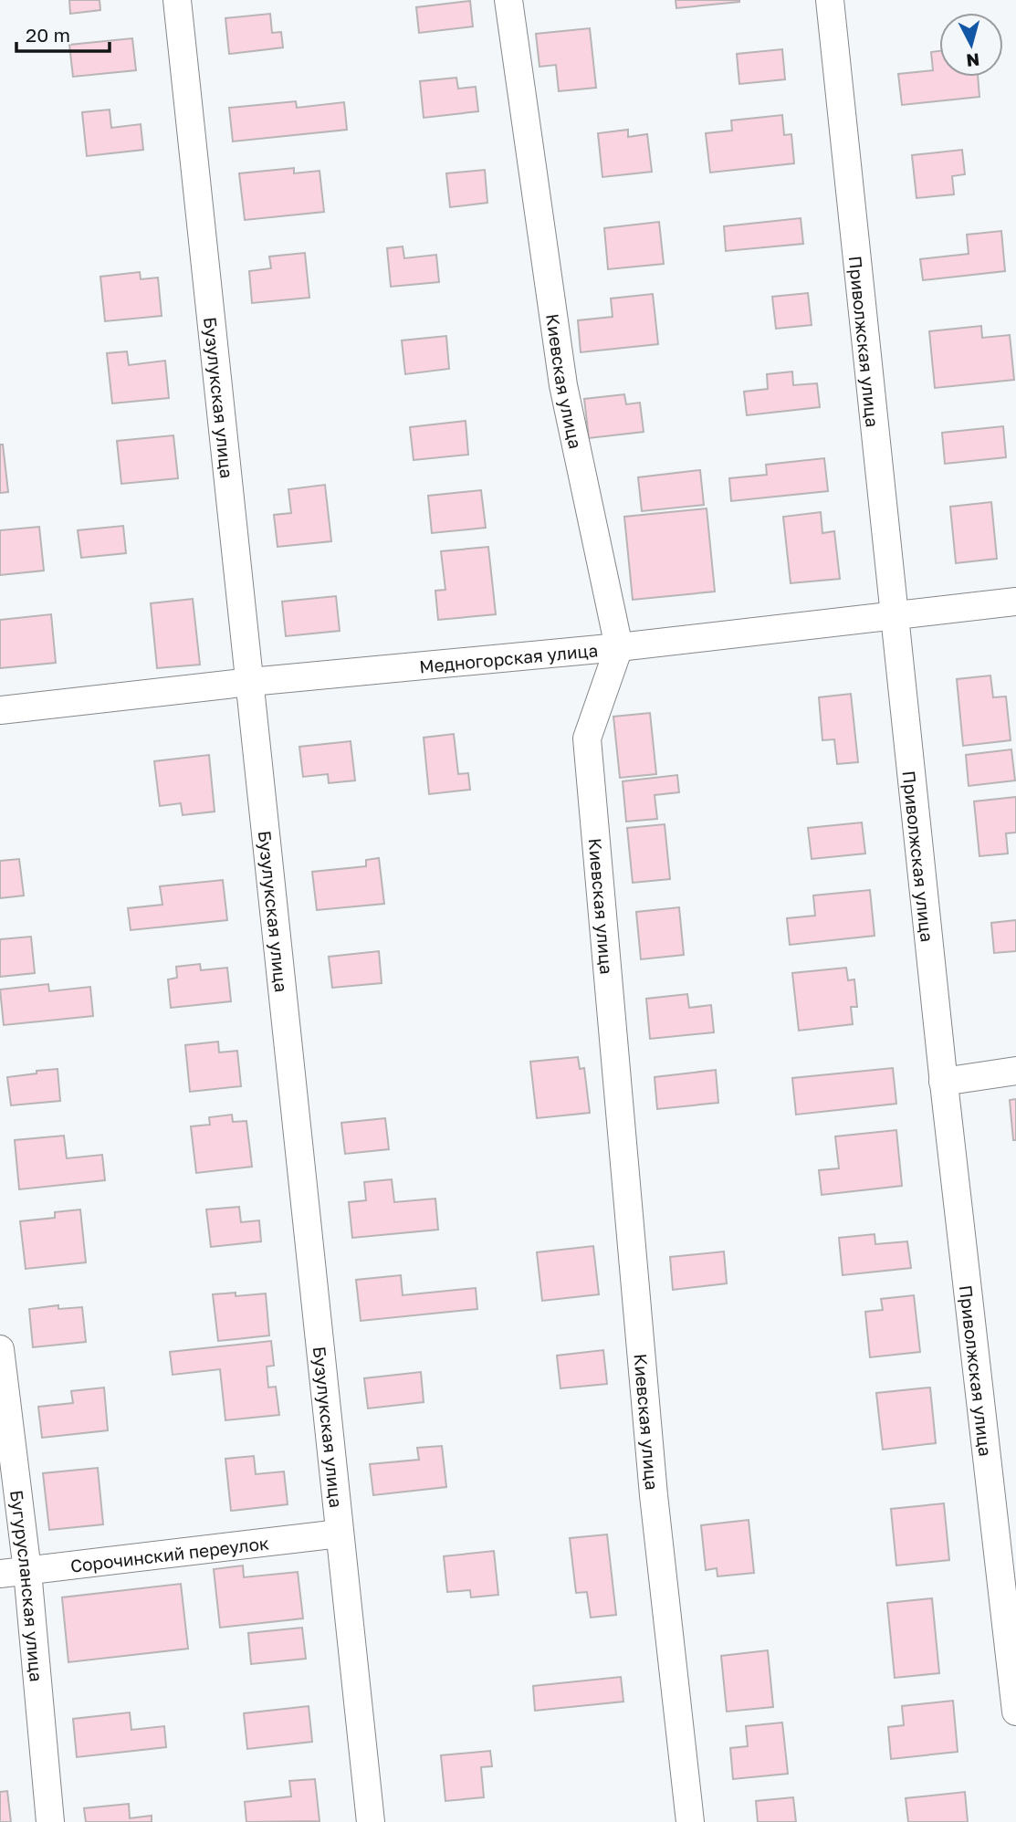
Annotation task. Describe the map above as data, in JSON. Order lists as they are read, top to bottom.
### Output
{
  "streets": {
    "street": [
      "Приволжская улица",
      "Киевская улица",
      "Бузулукская улица",
      "Медногорская улица",
      "Сорочинский переулок",
      "Бугурусланская улица"
    ]
  },
  "crossings": [
    ["Приволжская улица", "Медногорская улица"],
    ["Киевская улица", "Медногорская улица"],
    ["Бузулукская улица", "Медногорская улица"],
    ["Бузулукская улица", "Сорочинский переулок"],
    ["Сорочинский переулок", "Бугурусланская улица"]
  ],
  "scale_bar": "20 m",
  "north": "bottom"
}
